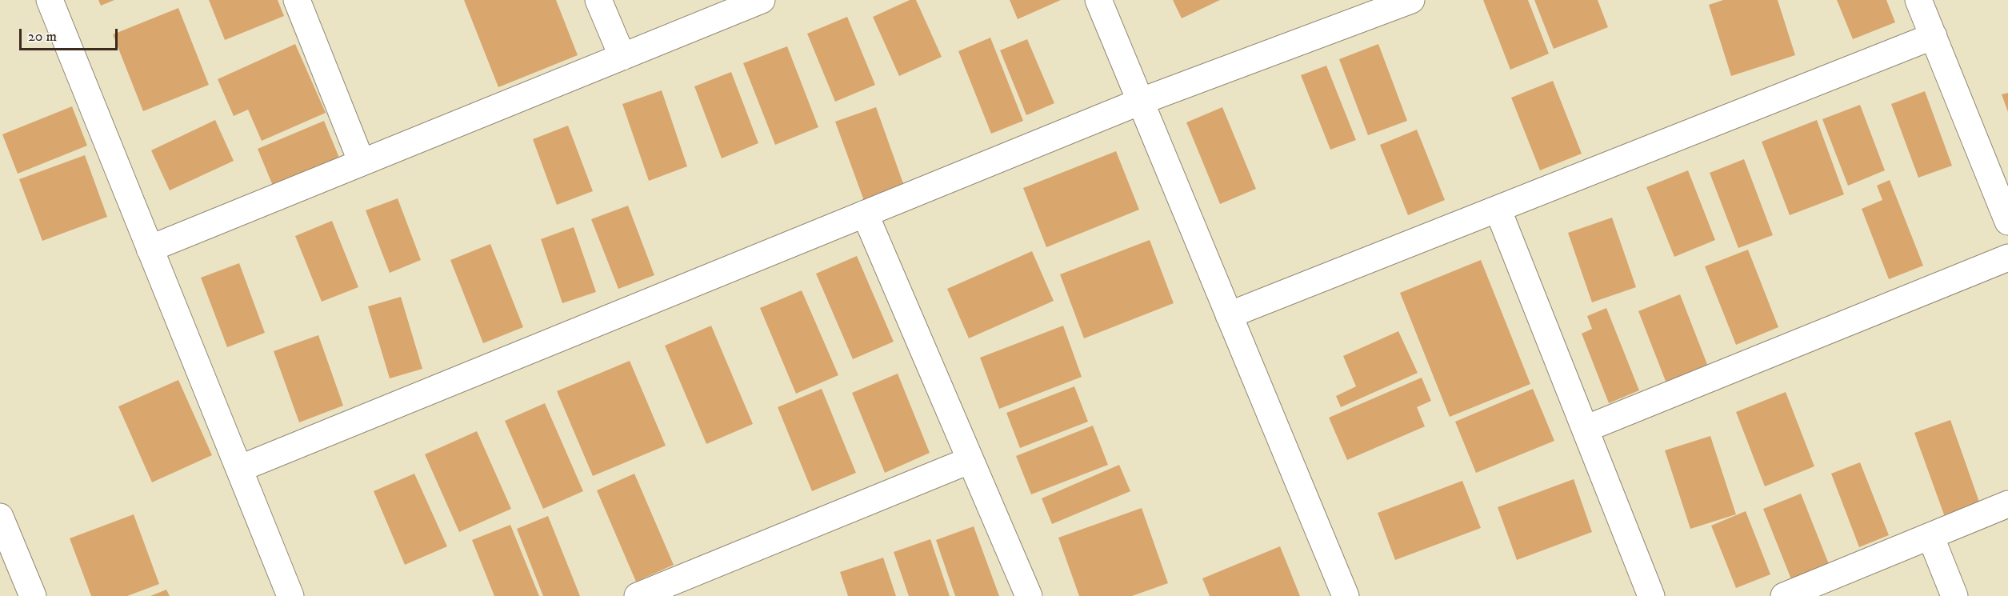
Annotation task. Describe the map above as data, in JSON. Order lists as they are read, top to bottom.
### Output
{
  "scale_bar": "20 m"
}
